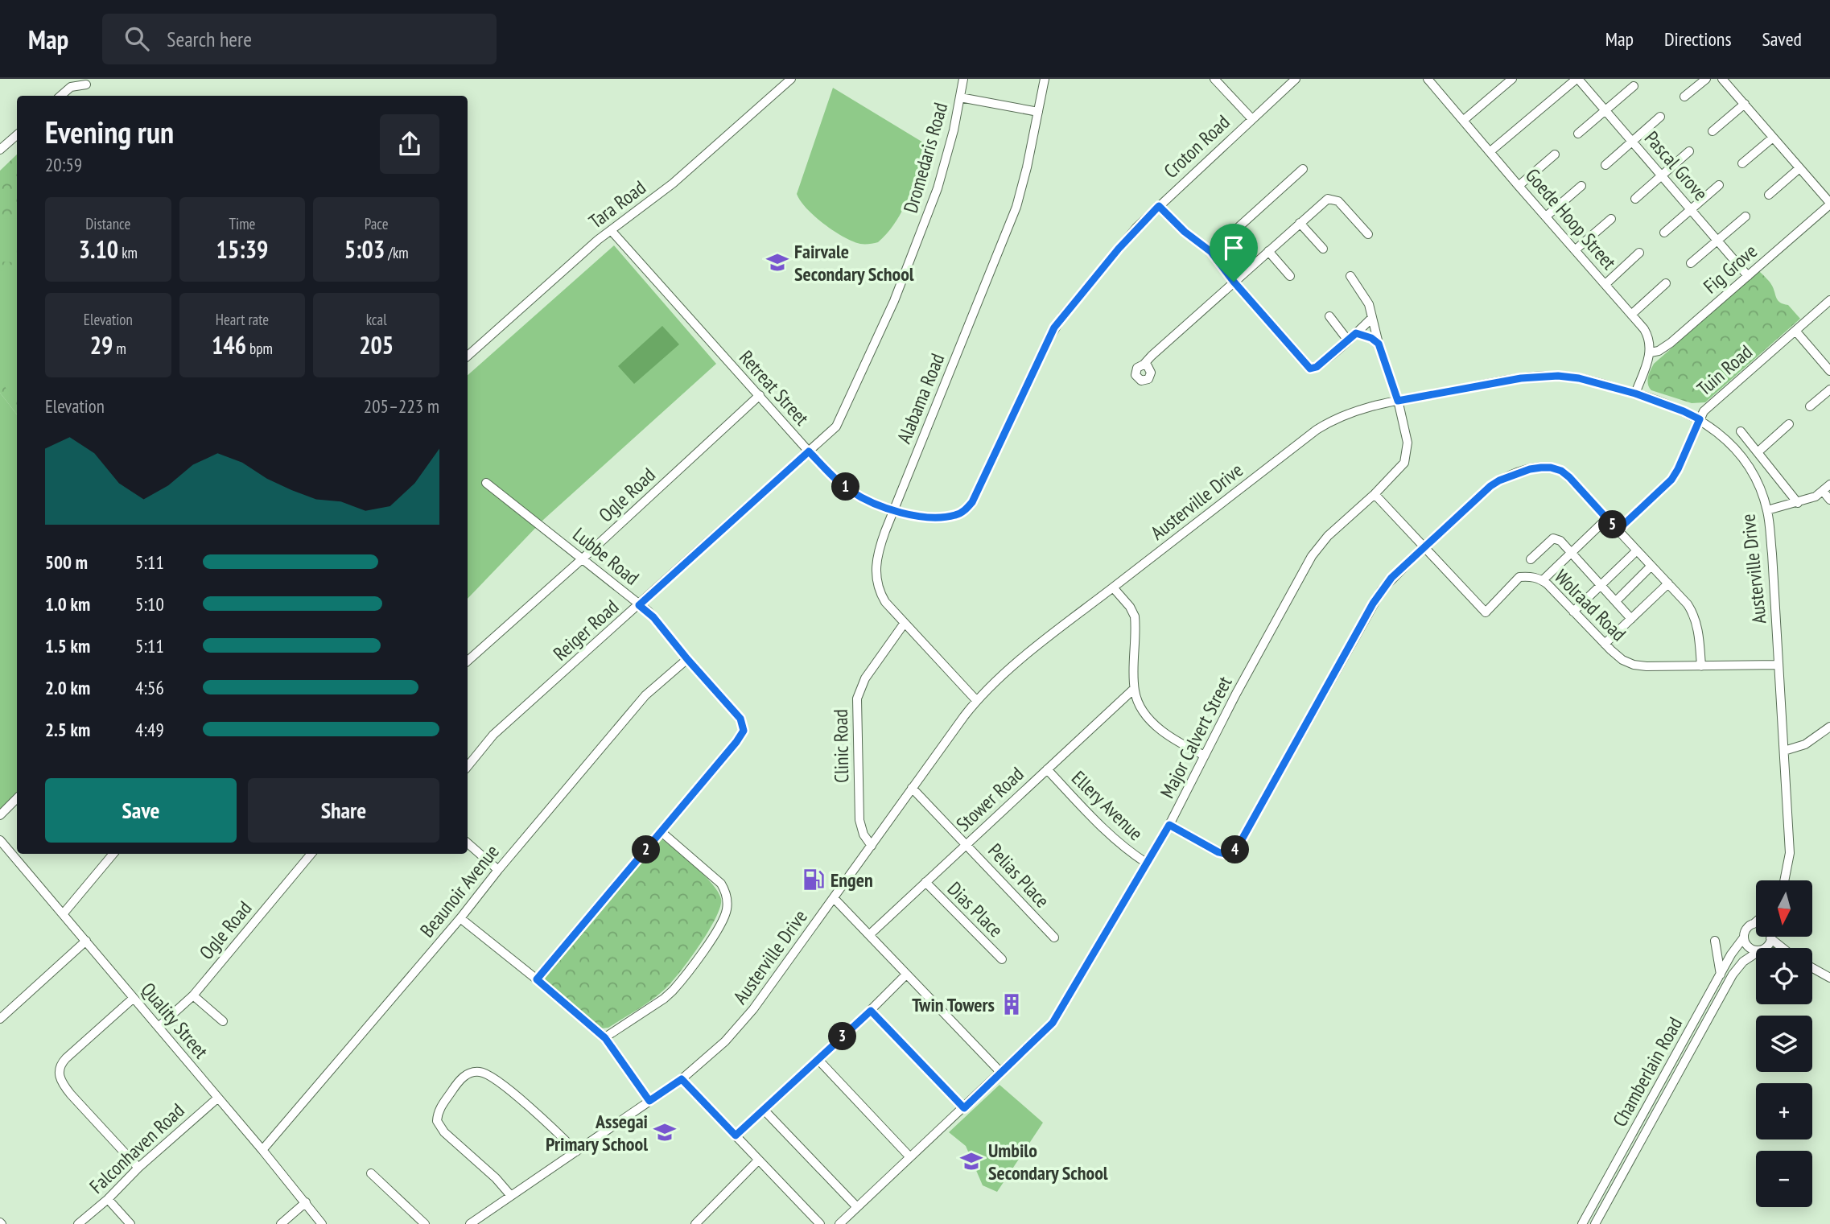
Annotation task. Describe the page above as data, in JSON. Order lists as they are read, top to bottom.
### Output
{
  "streets": {
    "street": [
      "Croton Road",
      "Dromedaris Road",
      "Pascal Grove",
      "Tara Road",
      "Goede Hoop Street",
      "Fig Grove",
      "Tuin Road",
      "Retreat Street",
      "Alabama Road",
      "Ogle Road",
      "Austerville Drive",
      "Lubbe Road",
      "Wolraad Road",
      "Reiger Road",
      "Major Calvert Street",
      "Clinic Road",
      "Stower Road",
      "Ellery Avenue",
      "Pelias Place",
      "Beaunoir Avenue",
      "Dias Place",
      "Quality Street",
      "Chamberlain Road",
      "Falconhaven Road"
    ]
  },
  "crossings": [
    ["Croton Road", "Retreat Street"],
    ["Dromedaris Road", "Retreat Street"],
    ["Dromedaris Road", "Reiger Road"],
    ["Pascal Grove", "Fig Grove"],
    ["Tara Road", "Retreat Street"],
    ["Goede Hoop Street", "Fig Grove"],
    ["Tuin Road", "Austerville Drive"],
    ["Retreat Street", "Alabama Road"],
    ["Retreat Street", "Ogle Road"],
    ["Retreat Street", "Reiger Road"],
    ["Alabama Road", "Austerville Drive"],
    ["Alabama Road", "Clinic Road"],
    ["Ogle Road", "Lubbe Road"],
    ["Ogle Road", "Quality Street"],
    ["Austerville Drive", "Wolraad Road"],
    ["Austerville Drive", "Major Calvert Street"],
    ["Austerville Drive", "Clinic Road"],
    ["Austerville Drive", "Pelias Place"],
    ["Lubbe Road", "Reiger Road"],
    ["Lubbe Road", "Beaunoir Avenue"],
    ["Wolraad Road", "Major Calvert Street"],
    ["Major Calvert Street", "Ellery Avenue"],
    ["Stower Road", "Ellery Avenue"],
    ["Stower Road", "Pelias Place"],
    ["Stower Road", "Dias Place"],
    ["Beaunoir Avenue", "Quality Street"],
    ["Quality Street", "Falconhaven Road"]
  ],
  "places": {
    "school or university": ["Fairvale Secondary School", "Assegai Primary School", "Umbilo Secondary School"],
    "fuel station": ["Engen"],
    "building": ["Twin Towers"]
  },
  "north": "bottom",
  "page": {
    "header": "Map",
    "search": "Search here",
    "nav": ["Map", "Directions", "Saved"],
    "heading": ["Evening run", "20:59"],
    "stats": [
      ["Distance", "3.10 km"],
      ["Time", "15:39"],
      ["Pace", "5:03 /km"],
      ["Elevation", "29 m"],
      ["Heart rate", "146 bpm"],
      ["kcal", "205"]
    ],
    "chart": ["Elevation", "205–223 m"],
    "pins": [
      "1",
      "5",
      "2",
      "4",
      "3"
    ],
    "list": [
      {
        "name": "500 m",
        "note": "5:11"
      },
      {
        "name": "1.0 km",
        "note": "5:10"
      },
      {
        "name": "1.5 km",
        "note": "5:11"
      },
      {
        "name": "2.0 km",
        "note": "4:56"
      },
      {
        "name": "2.5 km",
        "note": "4:49"
      }
    ],
    "buttons": ["Save", "Share"],
    "map_buttons": ["+", "−"]
  }
}
